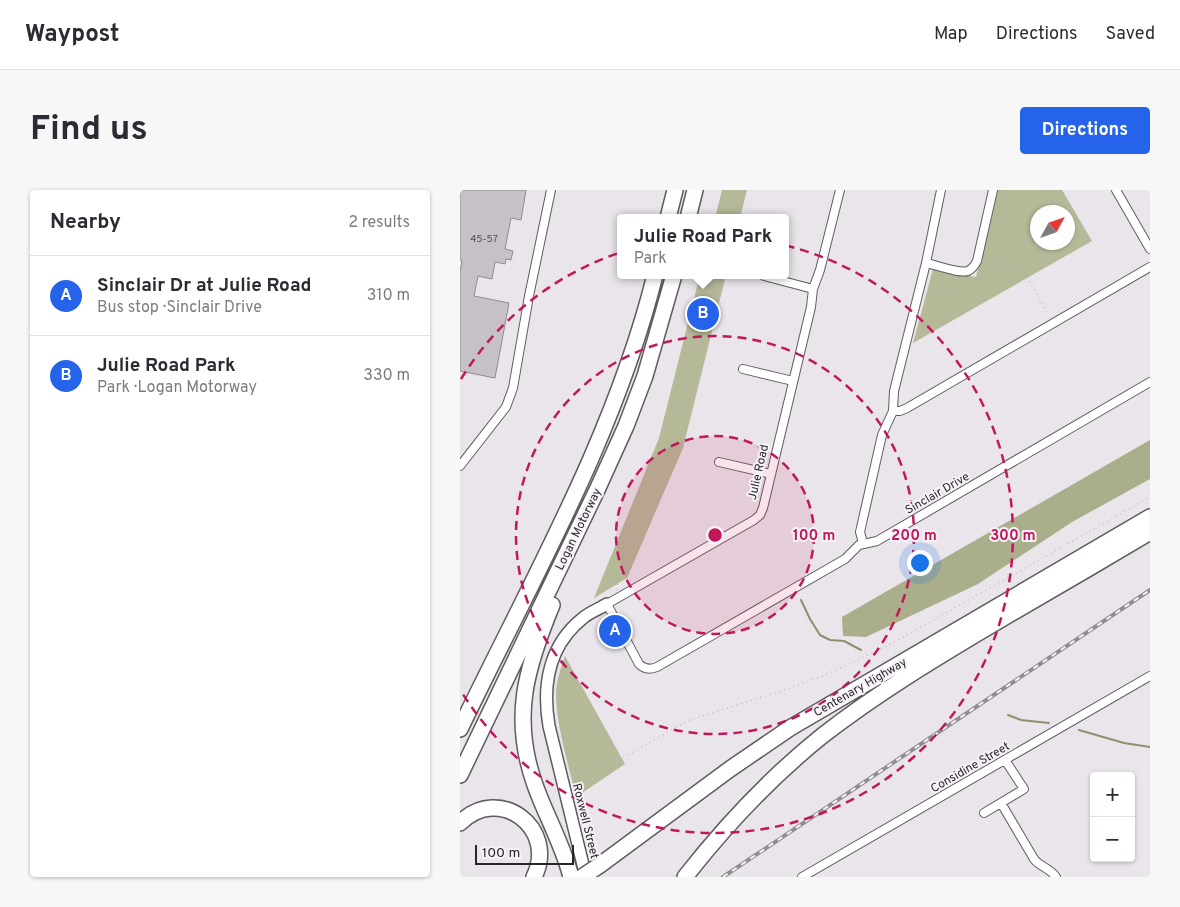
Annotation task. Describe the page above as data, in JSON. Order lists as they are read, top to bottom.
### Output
{
  "streets": {
    "highway": ["Logan Motorway", "Centenary Highway"],
    "street": [
      "Julie Road",
      "Sinclair Drive",
      "Considine Street",
      "Roxwell Street"
    ]
  },
  "crossings": [
    ["Julie Road", "Sinclair Drive"],
    ["Julie Road", "Roxwell Street"],
    ["Centenary Highway", "Roxwell Street"]
  ],
  "house_numbers": ["45-57"],
  "scale_bar": "100 m",
  "north": "top right",
  "page": {
    "header": "Waypost",
    "nav": ["Map", "Directions", "Saved"],
    "buttons": "Directions",
    "title": "Find us",
    "heading": ["Nearby", "2 results"],
    "popup": ["Julie Road Park", "Park"],
    "list": [
      {
        "mark": "A",
        "name": "Sinclair Dr at Julie Road",
        "note": "Bus stop · Sinclair Drive",
        "value": "310 m"
      },
      {
        "mark": "B",
        "name": "Julie Road Park",
        "note": "Park · Logan Motorway",
        "value": "330 m"
      }
    ],
    "pins": ["B", "A"],
    "map_buttons": ["+", "−"],
    "scale": "100 m"
  },
  "rings": ["100 m", "200 m", "300 m"]
}
